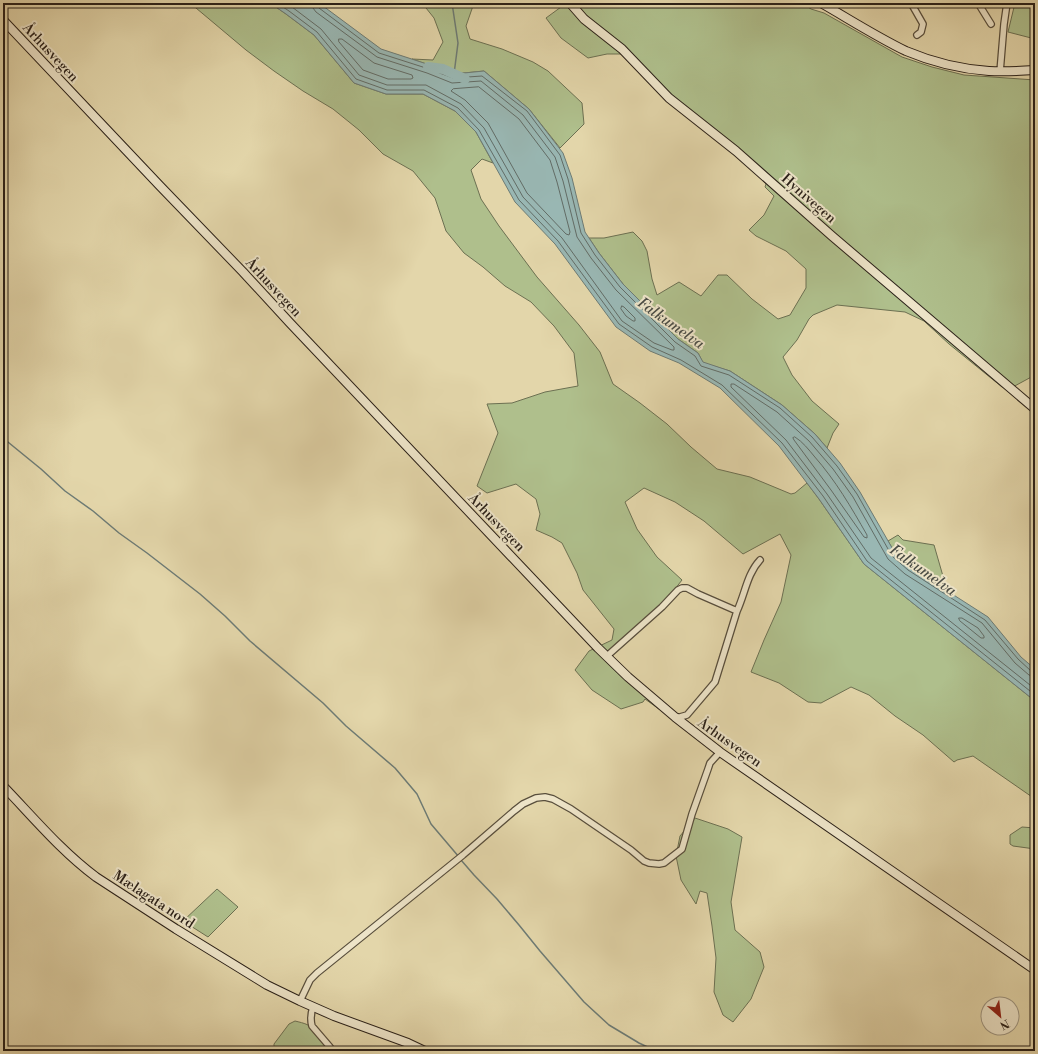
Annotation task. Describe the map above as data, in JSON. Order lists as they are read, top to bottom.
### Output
{
  "streets": {
    "street": ["Århusvegen", "Hynivegen", "Mælagata nord"]
  },
  "water": ["Falkumelva"],
  "north": "bottom right"
}
